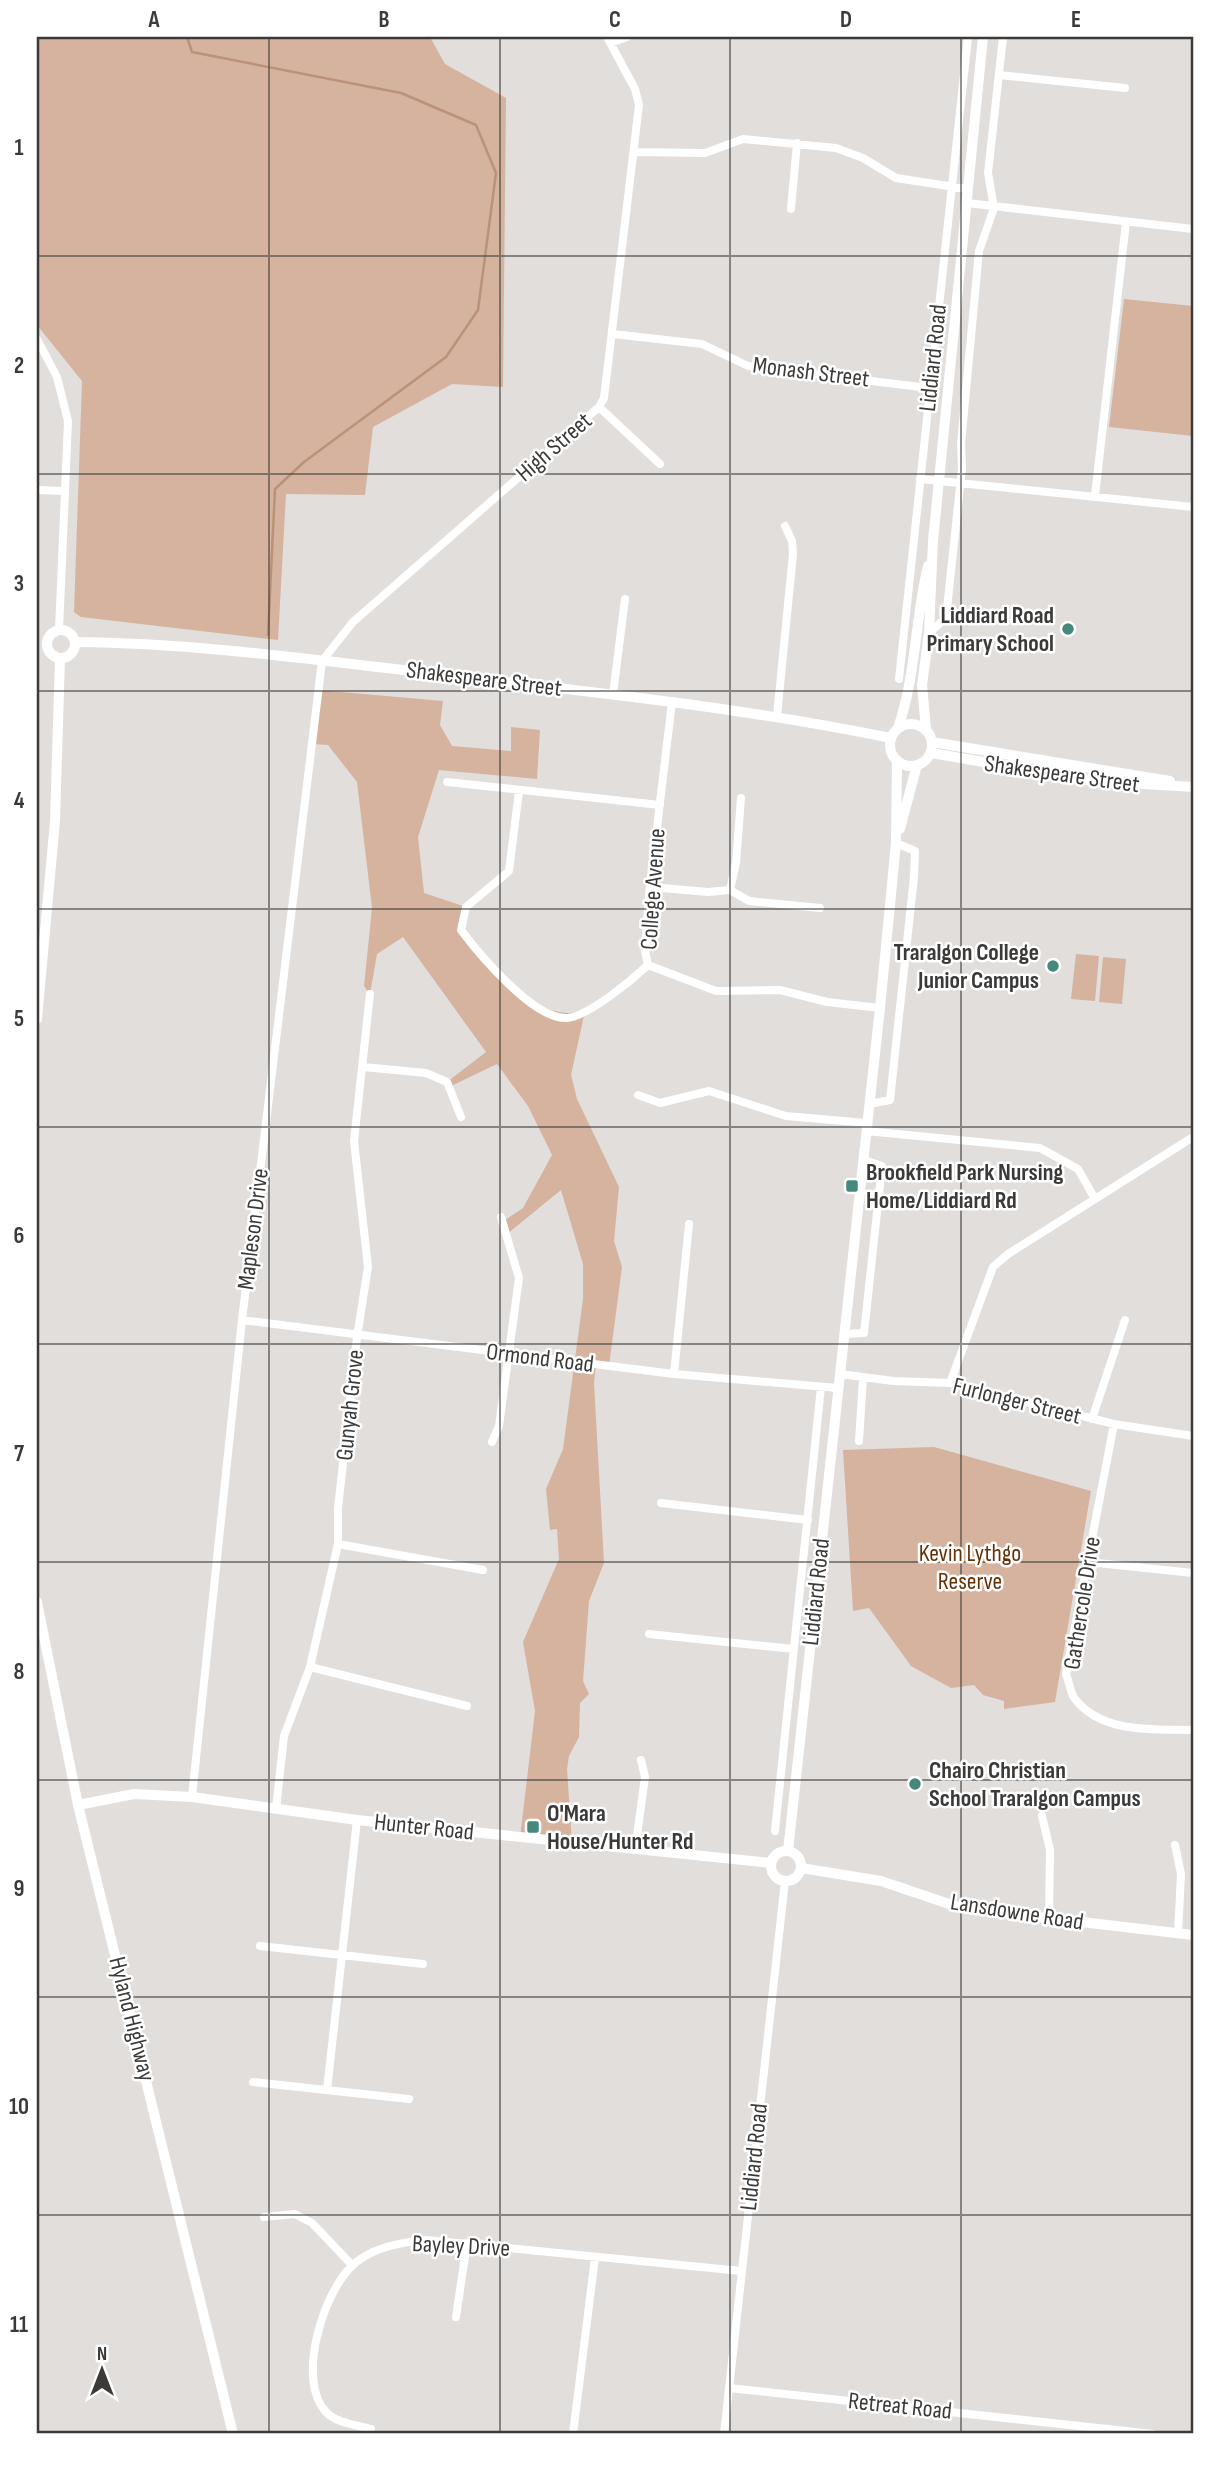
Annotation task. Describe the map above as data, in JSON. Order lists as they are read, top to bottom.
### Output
{
  "streets": {
    "main road": ["Hyland Highway"],
    "street": [
      "Liddiard Road",
      "Monash Street",
      "High Street",
      "Shakespeare Street",
      "College Avenue",
      "Mapleson Drive",
      "Ormond Road",
      "Furlonger Street",
      "Gunyah Grove",
      "Gathercole Drive",
      "Hunter Road",
      "Lansdowne Road",
      "Bayley Drive",
      "Retreat Road"
    ]
  },
  "crossings": [
    ["Liddiard Road", "Monash Street"],
    ["Liddiard Road", "Shakespeare Street"],
    ["Liddiard Road", "College Avenue"],
    ["Liddiard Road", "Ormond Road"],
    ["Liddiard Road", "Furlonger Street"],
    ["Liddiard Road", "Hunter Road"],
    ["Liddiard Road", "Lansdowne Road"],
    ["Liddiard Road", "Bayley Drive"],
    ["Liddiard Road", "Retreat Road"],
    ["Monash Street", "High Street"],
    ["High Street", "Shakespeare Street"],
    ["High Street", "Mapleson Drive"],
    ["Shakespeare Street", "College Avenue"],
    ["Shakespeare Street", "Mapleson Drive"],
    ["Mapleson Drive", "Ormond Road"],
    ["Mapleson Drive", "Hunter Road"],
    ["Ormond Road", "Gunyah Grove"],
    ["Furlonger Street", "Gathercole Drive"],
    ["Gunyah Grove", "Hunter Road"],
    ["Hunter Road", "Lansdowne Road"],
    ["Hunter Road", "Hyland Highway"]
  ],
  "parks": ["Kevin Lythgo Reserve"],
  "places": {
    "other": ["Liddiard Road Primary School", "Traralgon College Junior Campus", "Chairo Christian School Traralgon Campus"],
    "transit": ["Brookfield Park Nursing Home/Liddiard Rd", "O'Mara House/Hunter Rd"]
  },
  "north": "top",
  "grid": {
    "columns": [
      "A",
      "B",
      "C",
      "D",
      "E"
    ],
    "rows": [
      "1",
      "2",
      "3",
      "4",
      "5",
      "6",
      "7",
      "8",
      "9",
      "10",
      "11"
    ]
  }
}
